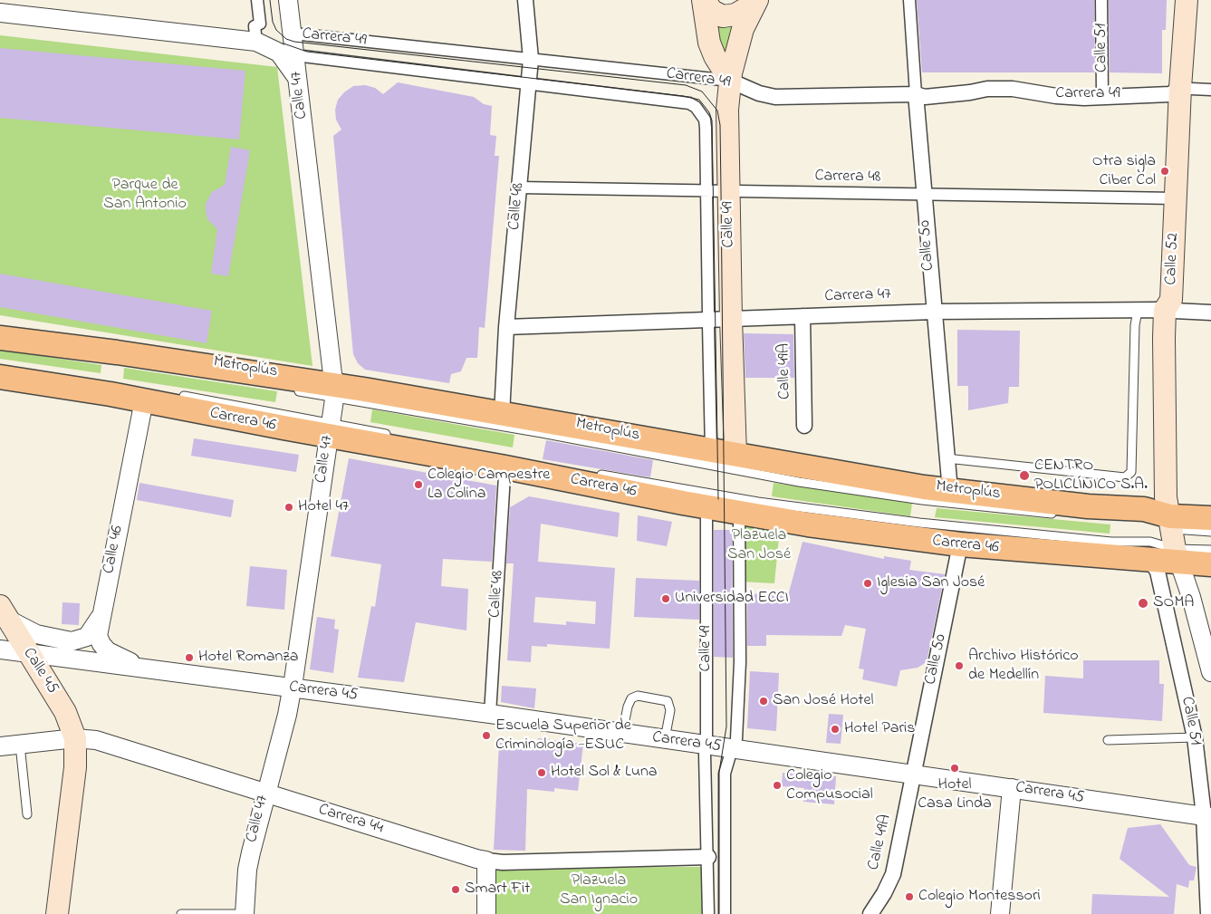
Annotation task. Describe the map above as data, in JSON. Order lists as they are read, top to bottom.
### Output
{
  "streets": {
    "main road": [
      "Calle 49",
      "Calle 52",
      "Carrera 46",
      "Calle 45"
    ],
    "street": [
      "Carrera 49",
      "Calle 51",
      "Calle 47",
      "Carrera 48",
      "Calle 48",
      "Calle 50",
      "Carrera 47",
      "Calle 49A",
      "Calle 46",
      "Carrera 45",
      "Carrera 44"
    ],
    "lane": ["Metroplús"]
  },
  "crossings": [
    ["Carrera 49", "Calle 51"],
    ["Carrera 49", "Calle 47"],
    ["Carrera 49", "Calle 48"],
    ["Carrera 49", "Calle 49"],
    ["Carrera 49", "Calle 50"],
    ["Carrera 49", "Calle 52"],
    ["Calle 51", "Carrera 46"],
    ["Calle 51", "Carrera 45"],
    ["Calle 47", "Metroplús"],
    ["Calle 47", "Carrera 46"],
    ["Calle 47", "Carrera 45"],
    ["Calle 47", "Carrera 44"],
    ["Carrera 48", "Calle 48"],
    ["Carrera 48", "Calle 49"],
    ["Carrera 48", "Calle 50"],
    ["Carrera 48", "Calle 52"],
    ["Calle 48", "Carrera 47"],
    ["Calle 48", "Carrera 46"],
    ["Calle 48", "Carrera 45"],
    ["Calle 49", "Carrera 47"],
    ["Calle 49", "Carrera 46"],
    ["Calle 50", "Carrera 47"],
    ["Calle 50", "Calle 49A"],
    ["Calle 50", "Carrera 46"],
    ["Calle 50", "Carrera 45"],
    ["Calle 52", "Carrera 47"],
    ["Calle 52", "Carrera 46"],
    ["Carrera 47", "Calle 49A"],
    ["Metroplús", "Carrera 46"],
    ["Calle 49A", "Carrera 45"],
    ["Carrera 46", "Calle 46"],
    ["Calle 46", "Carrera 45"],
    ["Calle 45", "Carrera 45"],
    ["Calle 45", "Carrera 44"]
  ],
  "parks": ["Parque de San Antonio", "Plazuela San José", "Plazuela San Ignacio"],
  "places": [
    "Otra sigla Ciber Col",
    "CENTRO POLICLÍNICO S.A.",
    "Colegio Campestre La Colina",
    "Hotel 47",
    "Iglesia San José",
    "Universidad ECCI",
    "SOMA",
    "Hotel Romanza",
    "Archivo Histórico de Medellín",
    "San José Hotel",
    "Hotel Paris",
    "Escuela Superior de Criminología -ESUC",
    "Hotel Casa Linda",
    "Hotel Sol & Luna",
    "Colegio Compusocial",
    "Smart Fit",
    "Colegio Montessori"
  ]
}
